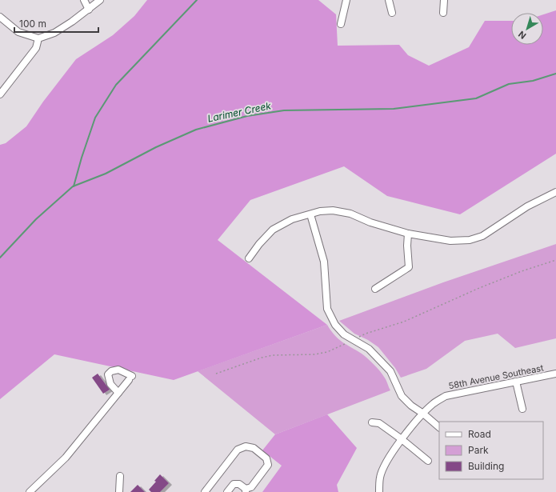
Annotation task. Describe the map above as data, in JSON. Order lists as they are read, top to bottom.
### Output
{
  "streets": {
    "street": ["58th Avenue Southeast"]
  },
  "water": ["Larimer Creek"],
  "legend": ["Road", "Park", "Building"],
  "scale_bar": "100 m",
  "north": "bottom left"
}
